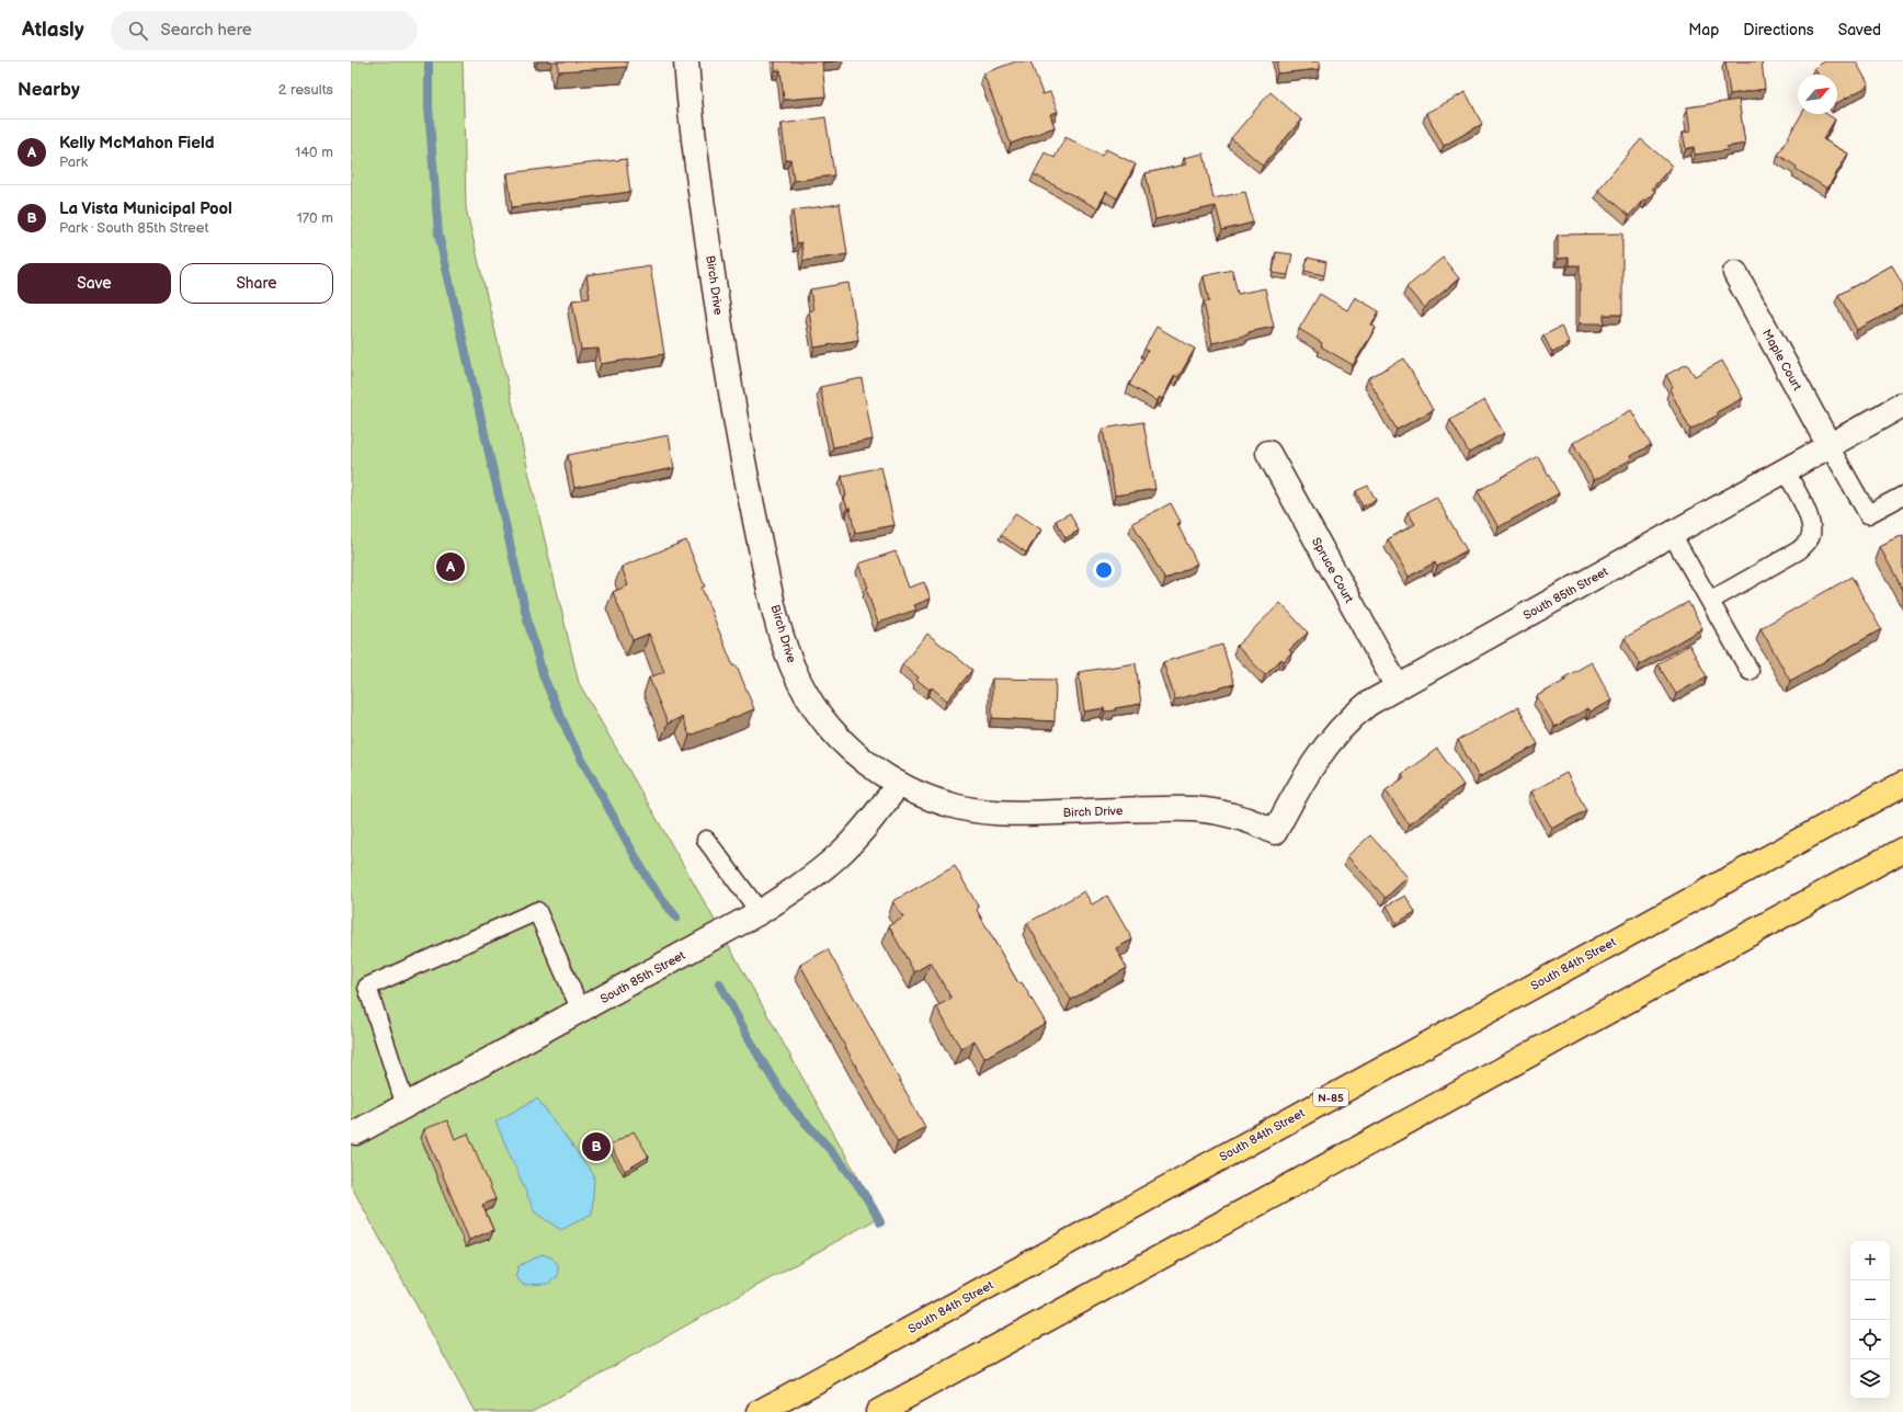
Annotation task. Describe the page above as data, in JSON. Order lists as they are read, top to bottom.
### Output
{
  "streets": {
    "main road": ["South 84th Street", "N-85"],
    "street": [
      "Birch Drive",
      "Maple Court",
      "Spruce Court",
      "South 85th Street"
    ]
  },
  "crossings": [
    ["Birch Drive", "South 85th Street"],
    ["Maple Court", "South 85th Street"],
    ["Spruce Court", "South 85th Street"]
  ],
  "north": "top right",
  "page": {
    "header": "Atlasly",
    "search": "Search here",
    "nav": ["Map", "Directions", "Saved"],
    "heading": ["Nearby", "2 results"],
    "list": [
      {
        "mark": "A",
        "name": "Kelly McMahon Field",
        "note": "Park",
        "value": "140 m"
      },
      {
        "mark": "B",
        "name": "La Vista Municipal Pool",
        "note": "Park · South 85th Street",
        "value": "170 m"
      }
    ],
    "buttons": ["Save", "Share"],
    "pins": ["A", "B"],
    "map_buttons": ["+", "−"]
  }
}
